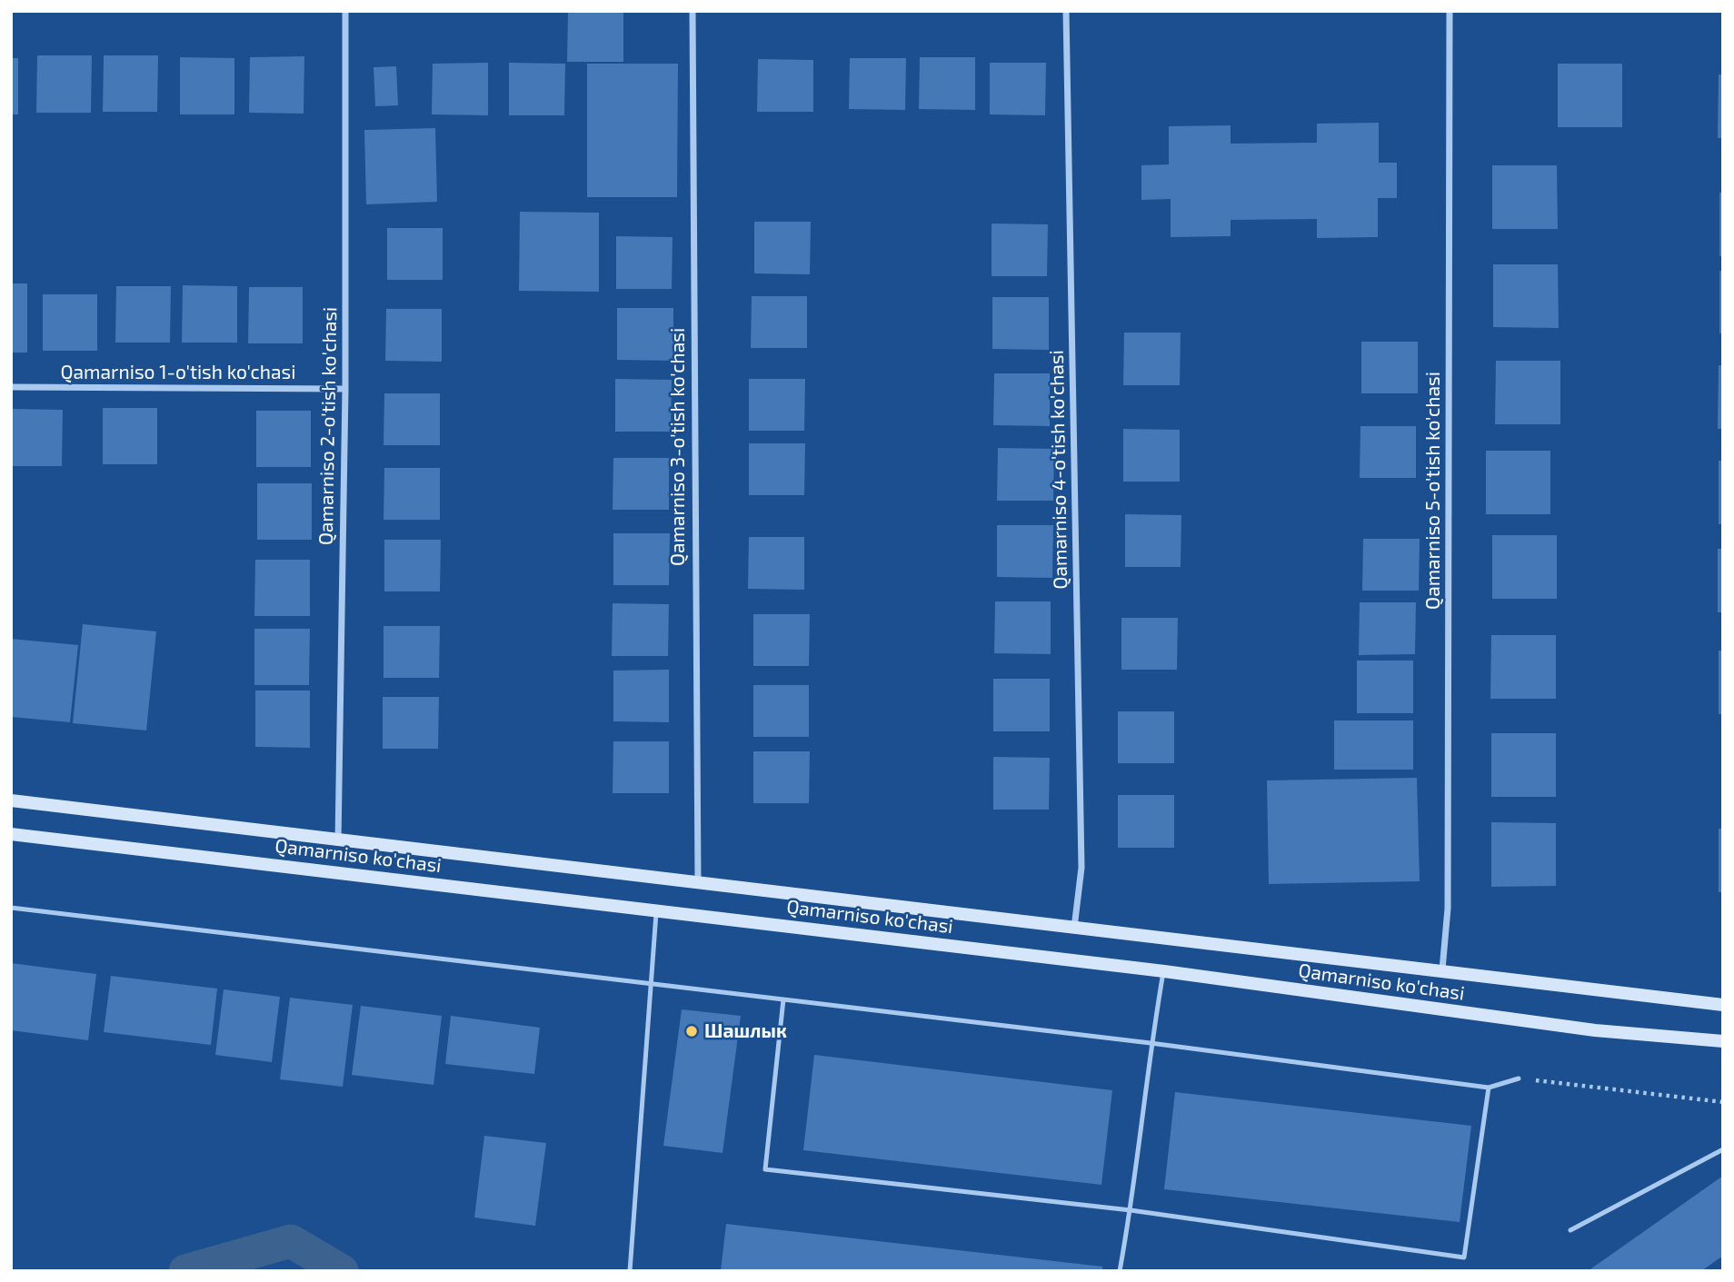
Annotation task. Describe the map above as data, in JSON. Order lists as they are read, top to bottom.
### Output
{
  "streets": {
    "main road": ["Qamarniso ko'chasi"],
    "street": [
      "Qamarniso 1-o'tish ko'chasi",
      "Qamarniso 2-o'tish ko'chasi",
      "Qamarniso 3-o'tish ko'chasi",
      "Qamarniso 4-o'tish ko'chasi",
      "Qamarniso 5-o'tish ko'chasi"
    ]
  },
  "crossings": [
    ["Qamarniso 1-o'tish ko'chasi", "Qamarniso 2-o'tish ko'chasi"],
    ["Qamarniso 2-o'tish ko'chasi", "Qamarniso ko'chasi"],
    ["Qamarniso 3-o'tish ko'chasi", "Qamarniso ko'chasi"],
    ["Qamarniso 4-o'tish ko'chasi", "Qamarniso ko'chasi"],
    ["Qamarniso 5-o'tish ko'chasi", "Qamarniso ko'chasi"]
  ],
  "places": ["Шашлык"]
}
